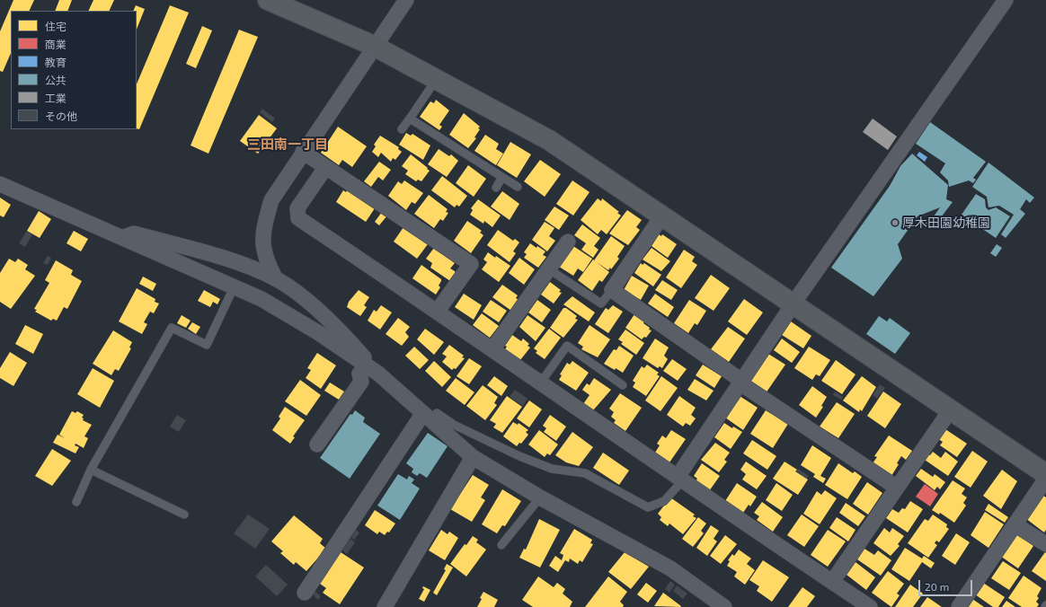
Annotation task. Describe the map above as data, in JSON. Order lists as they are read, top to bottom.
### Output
{
  "districts": ["三田南一丁目"],
  "places": ["厚木田園幼稚園"],
  "legend": [
    "住宅",
    "商業",
    "教育",
    "公共",
    "工業",
    "その他"
  ],
  "scale_bar": "20 m"
}
